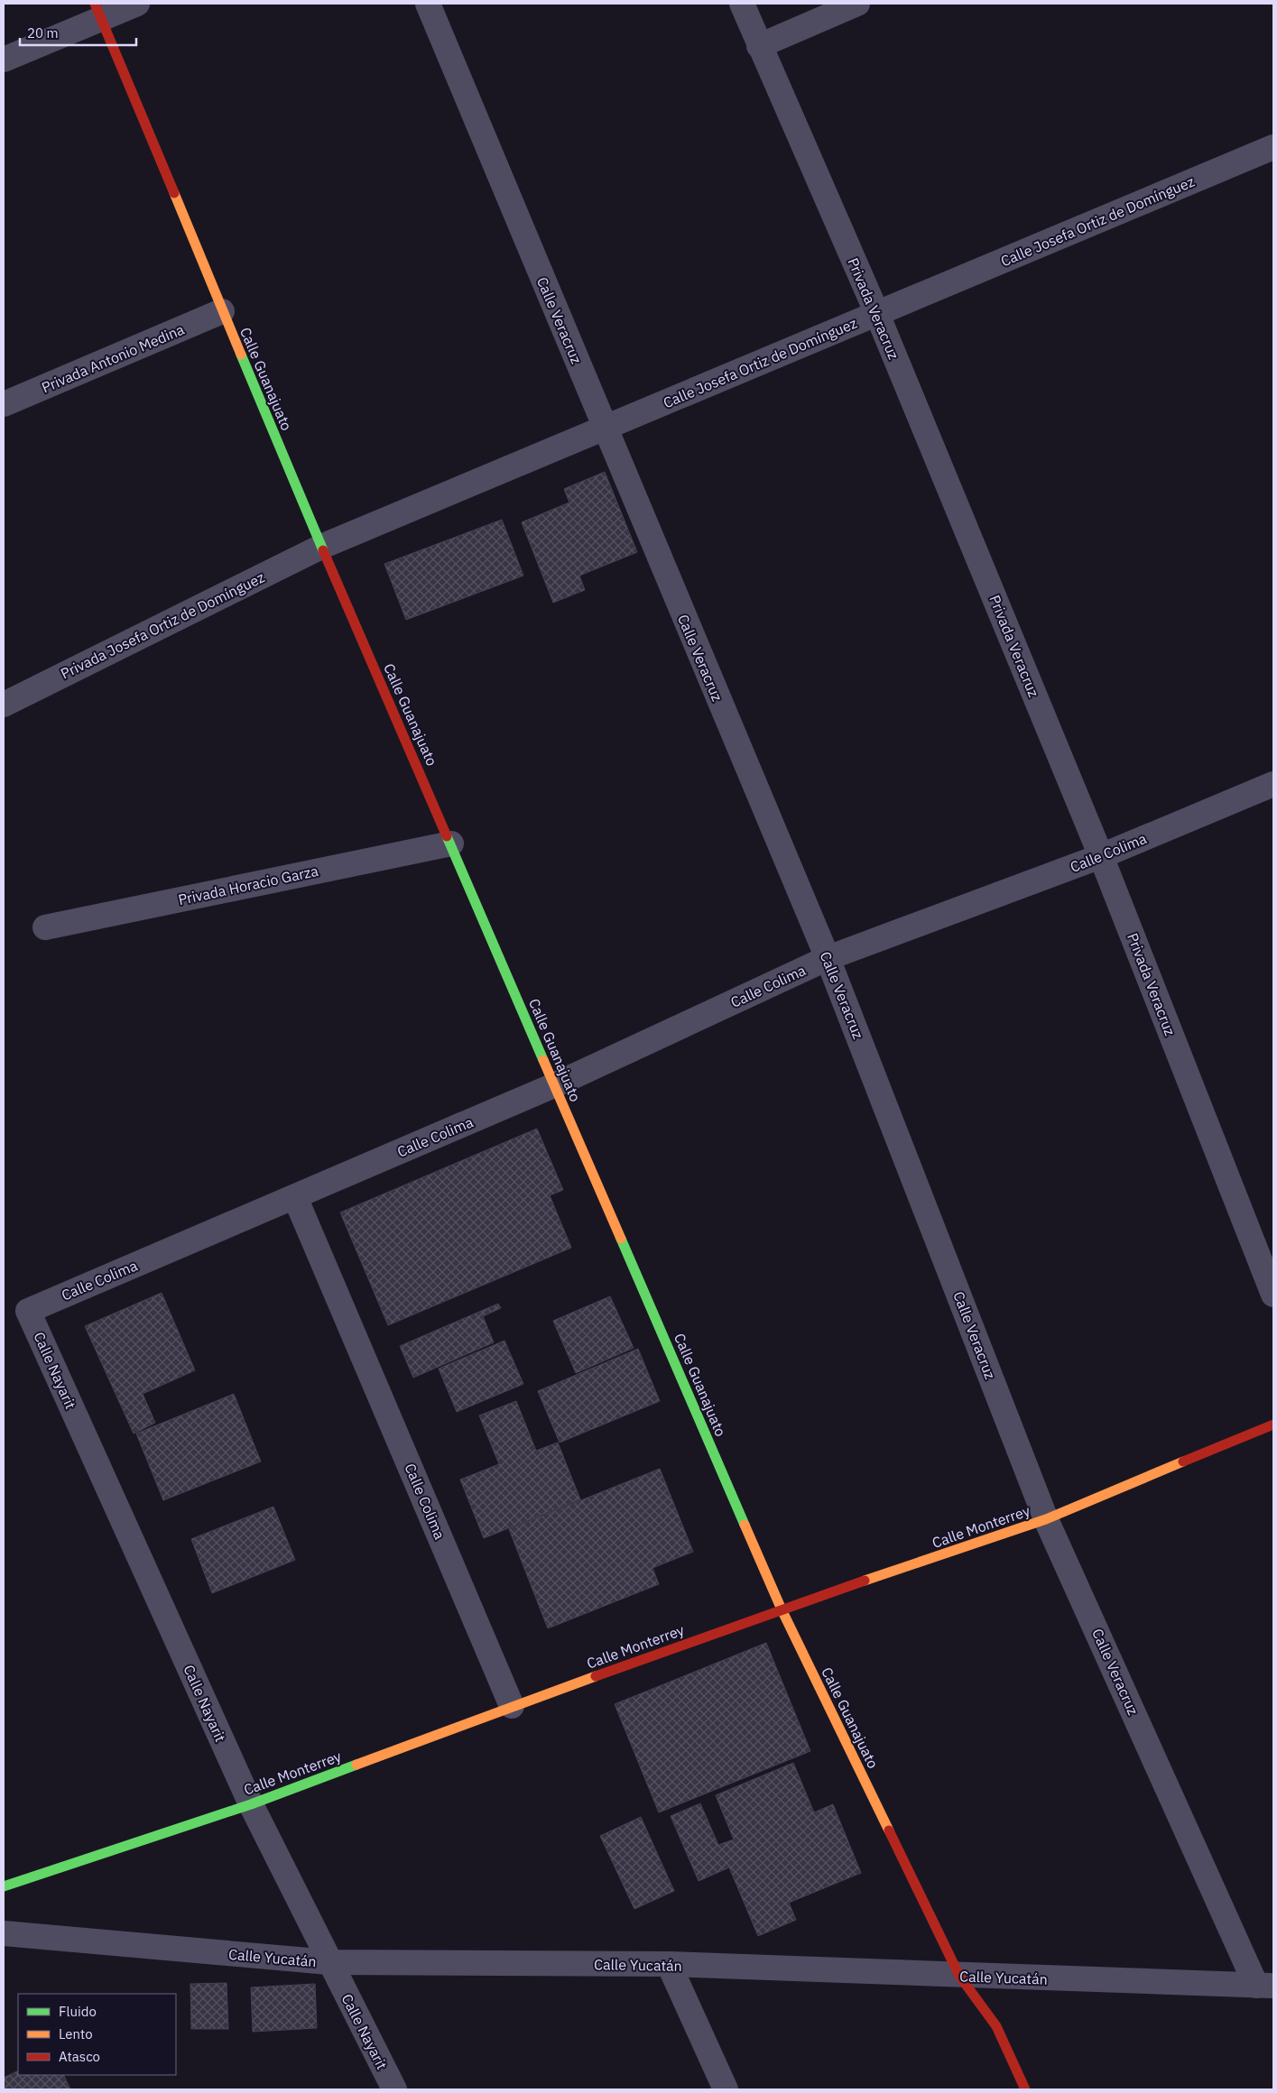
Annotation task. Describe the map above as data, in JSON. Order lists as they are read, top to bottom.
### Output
{
  "streets": {
    "street": [
      "Calle Josefa Ortiz de Domínguez",
      "Privada Veracruz",
      "Calle Veracruz",
      "Privada Antonio Medina",
      "Calle Guanajuato",
      "Privada Josefa Ortiz de Domínguez",
      "Calle Colima",
      "Privada Horacio Garza",
      "Calle Nayarit",
      "Calle Monterrey",
      "Calle Yucatán"
    ]
  },
  "crossings": [
    ["Calle Josefa Ortiz de Domínguez", "Privada Veracruz"],
    ["Calle Josefa Ortiz de Domínguez", "Calle Veracruz"],
    ["Calle Josefa Ortiz de Domínguez", "Calle Guanajuato"],
    ["Calle Josefa Ortiz de Domínguez", "Privada Josefa Ortiz de Domínguez"],
    ["Privada Veracruz", "Calle Colima"],
    ["Calle Veracruz", "Calle Colima"],
    ["Calle Veracruz", "Calle Monterrey"],
    ["Calle Veracruz", "Calle Yucatán"],
    ["Privada Antonio Medina", "Calle Guanajuato"],
    ["Calle Guanajuato", "Privada Josefa Ortiz de Domínguez"],
    ["Calle Guanajuato", "Calle Colima"],
    ["Calle Guanajuato", "Privada Horacio Garza"],
    ["Calle Guanajuato", "Calle Monterrey"],
    ["Calle Guanajuato", "Calle Yucatán"],
    ["Calle Colima", "Calle Nayarit"],
    ["Calle Colima", "Calle Monterrey"],
    ["Calle Nayarit", "Calle Monterrey"],
    ["Calle Nayarit", "Calle Yucatán"]
  ],
  "legend": ["Fluido", "Lento", "Atasco"],
  "scale_bar": "20 m"
}
